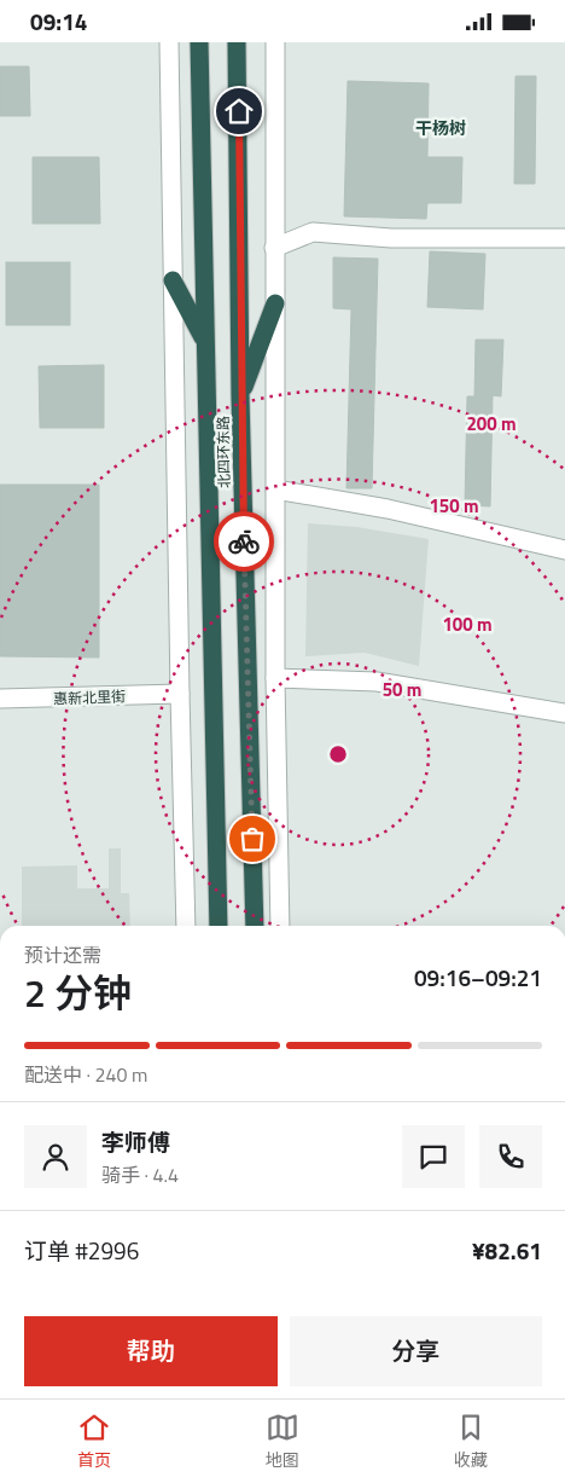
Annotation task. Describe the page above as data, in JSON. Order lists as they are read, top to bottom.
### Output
{
  "streets": {
    "highway": ["北四环东路"],
    "street": ["惠新北里街"]
  },
  "districts": ["干杨树"],
  "page": {
    "status": "09:14",
    "heading": ["2 分钟", "预计还需", "09:16–09:21"],
    "panel": [
      "李师傅",
      "骑手 · 4.4",
      "订单 #2996",
      "¥82.61"
    ],
    "bar": "配送中 · 240 m",
    "buttons": ["帮助", "分享"],
    "tabs": ["首页", "地图", "收藏"]
  },
  "rings": [
    "200 m",
    "150 m",
    "100 m",
    "50 m"
  ]
}
